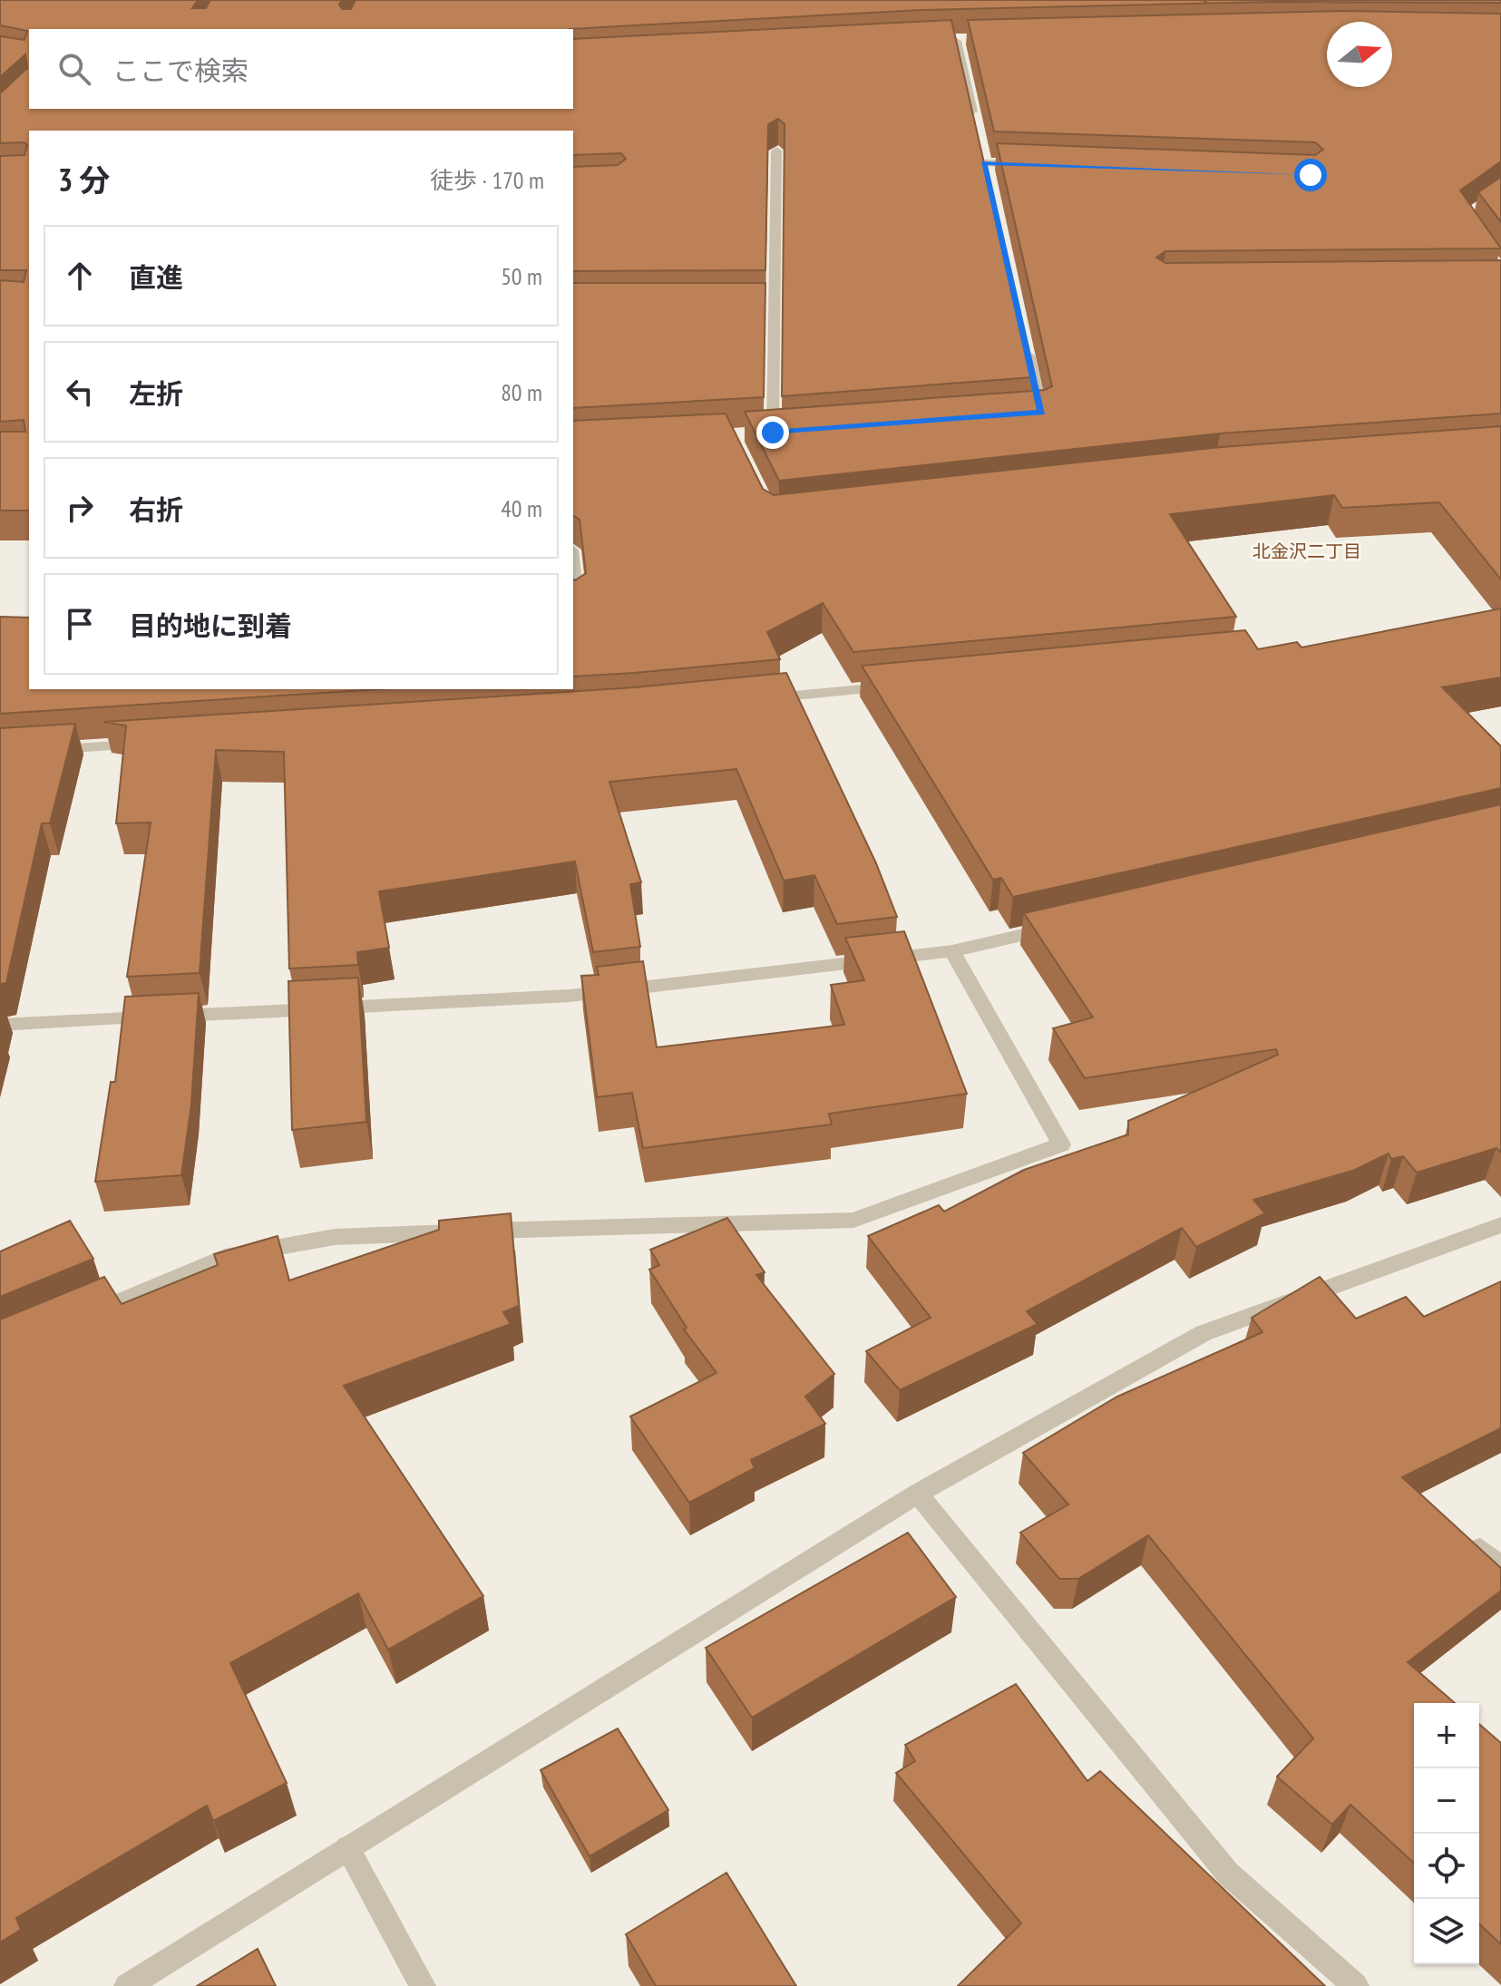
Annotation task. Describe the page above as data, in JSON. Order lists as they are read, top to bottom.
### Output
{
  "districts": ["北金沢二丁目"],
  "north": "right",
  "page": {
    "search": "ここで検索",
    "heading": ["3 分", "徒歩 · 170 m"],
    "list": [
      ["直進", "50 m"],
      ["左折", "80 m"],
      ["右折", "40 m"],
      "目的地に到着"
    ],
    "map_buttons": ["+", "−"]
  }
}
